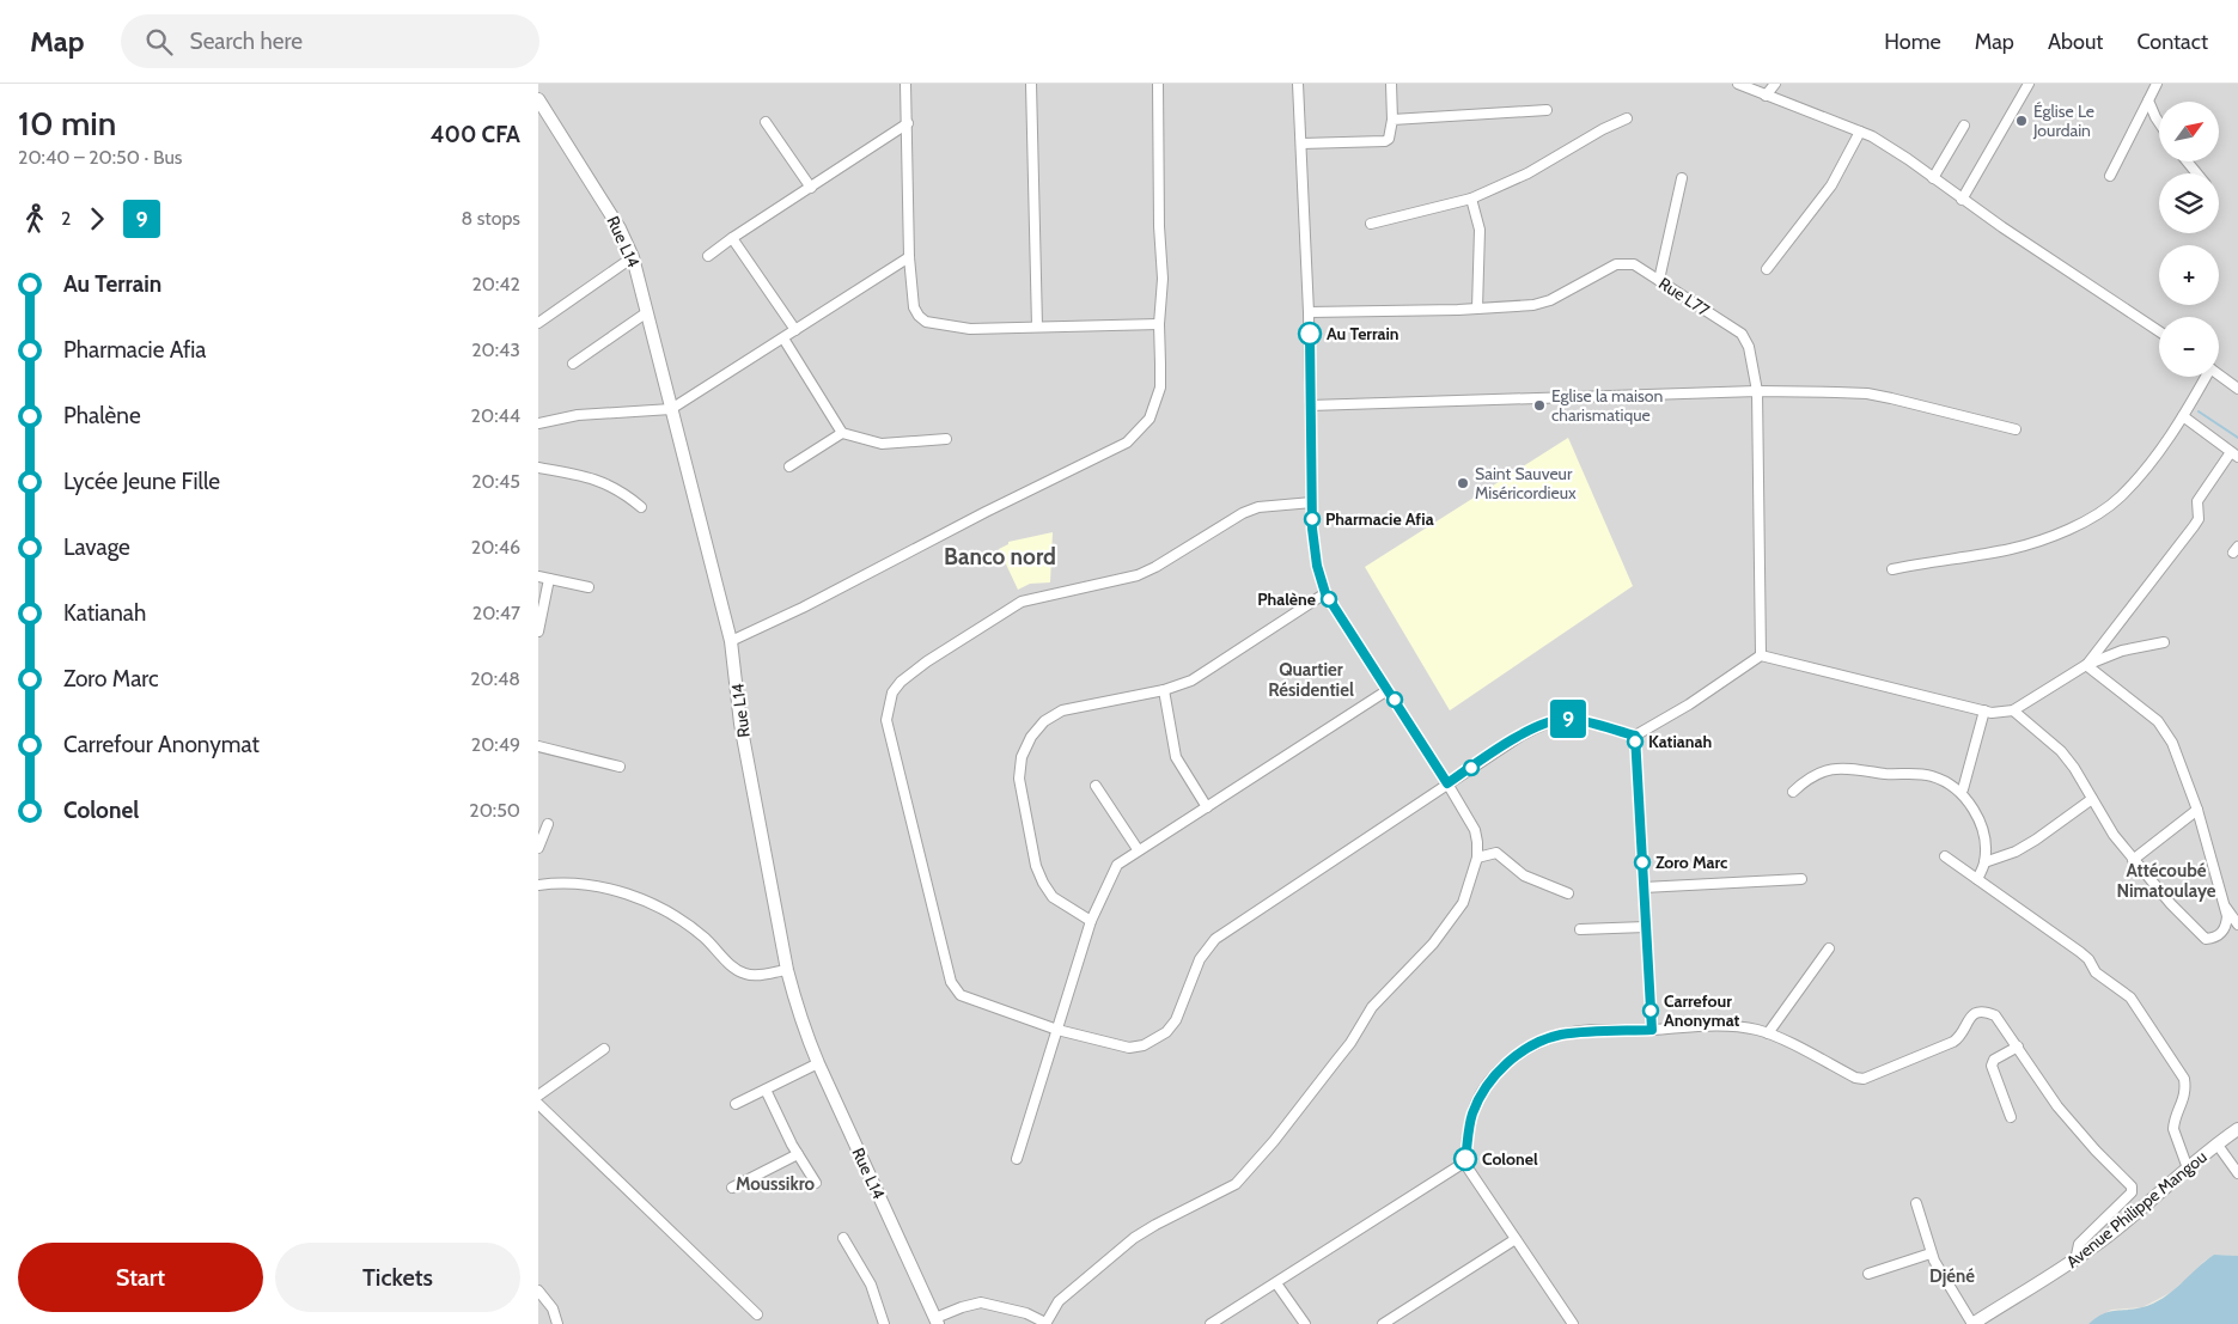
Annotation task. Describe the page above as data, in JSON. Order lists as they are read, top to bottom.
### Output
{
  "streets": {
    "street": ["Rue L14", "Rue L77", "Avenue Philippe Mangou"]
  },
  "districts": [
    "Banco nord",
    "Quartier Résidentiel",
    "Attécoubé Nimatoulaye",
    "Moussikro",
    "Djéné"
  ],
  "places": [
    "Église Le Jourdain",
    "Au Terrain",
    "Eglise la maison charismatique",
    "Saint Sauveur Miséricordieux",
    "Pharmacie Afia",
    "Phalène",
    "Katianah",
    "Zoro Marc",
    "Carrefour Anonymat",
    "Colonel"
  ],
  "lines": ["bus line 9"],
  "north": "top right",
  "page": {
    "header": "Map",
    "search": "Search here",
    "nav": [
      "Home",
      "Map",
      "About",
      "Contact"
    ],
    "heading": ["10 min", "20:40 – 20:50 · Bus", "400 CFA"],
    "on_map": "9",
    "map_buttons": ["+", "−"],
    "legs": ["2", "9", "8 stops"],
    "list": [
      {
        "name": "Au Terrain",
        "value": "20:42"
      },
      {
        "name": "Pharmacie Afia",
        "value": "20:43"
      },
      {
        "name": "Phalène",
        "value": "20:44"
      },
      {
        "name": "Lycée Jeune Fille",
        "value": "20:45"
      },
      {
        "name": "Lavage",
        "value": "20:46"
      },
      {
        "name": "Katianah",
        "value": "20:47"
      },
      {
        "name": "Zoro Marc",
        "value": "20:48"
      },
      {
        "name": "Carrefour Anonymat",
        "value": "20:49"
      },
      {
        "name": "Colonel",
        "value": "20:50"
      }
    ],
    "buttons": ["Start", "Tickets"]
  }
}
